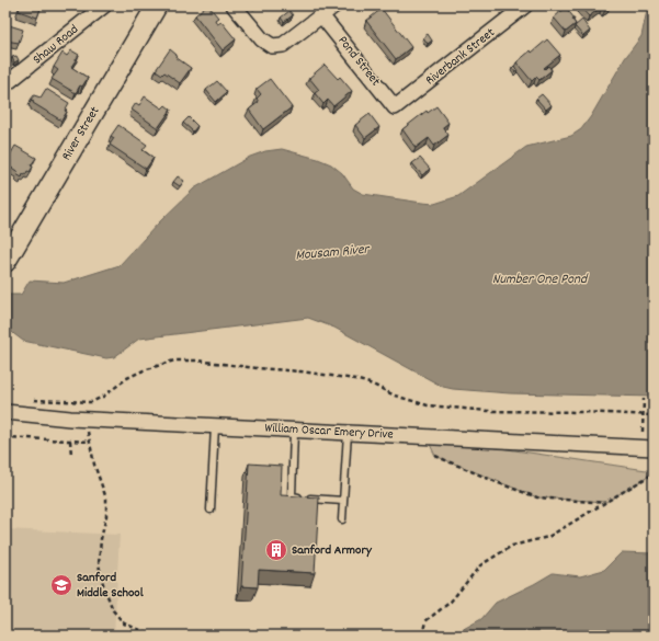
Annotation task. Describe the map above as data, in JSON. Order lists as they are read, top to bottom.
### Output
{
  "streets": {
    "street": [
      "Shaw Road",
      "Riverbank Street",
      "Pond Street",
      "River Street",
      "William Oscar Emery Drive"
    ]
  },
  "crossings": [
    ["Riverbank Street", "Pond Street"]
  ],
  "water": ["Mousam River", "Number One Pond"],
  "places": {
    "building": ["Sanford Armory"],
    "school or university": ["Sanford Middle School"]
  }
}
